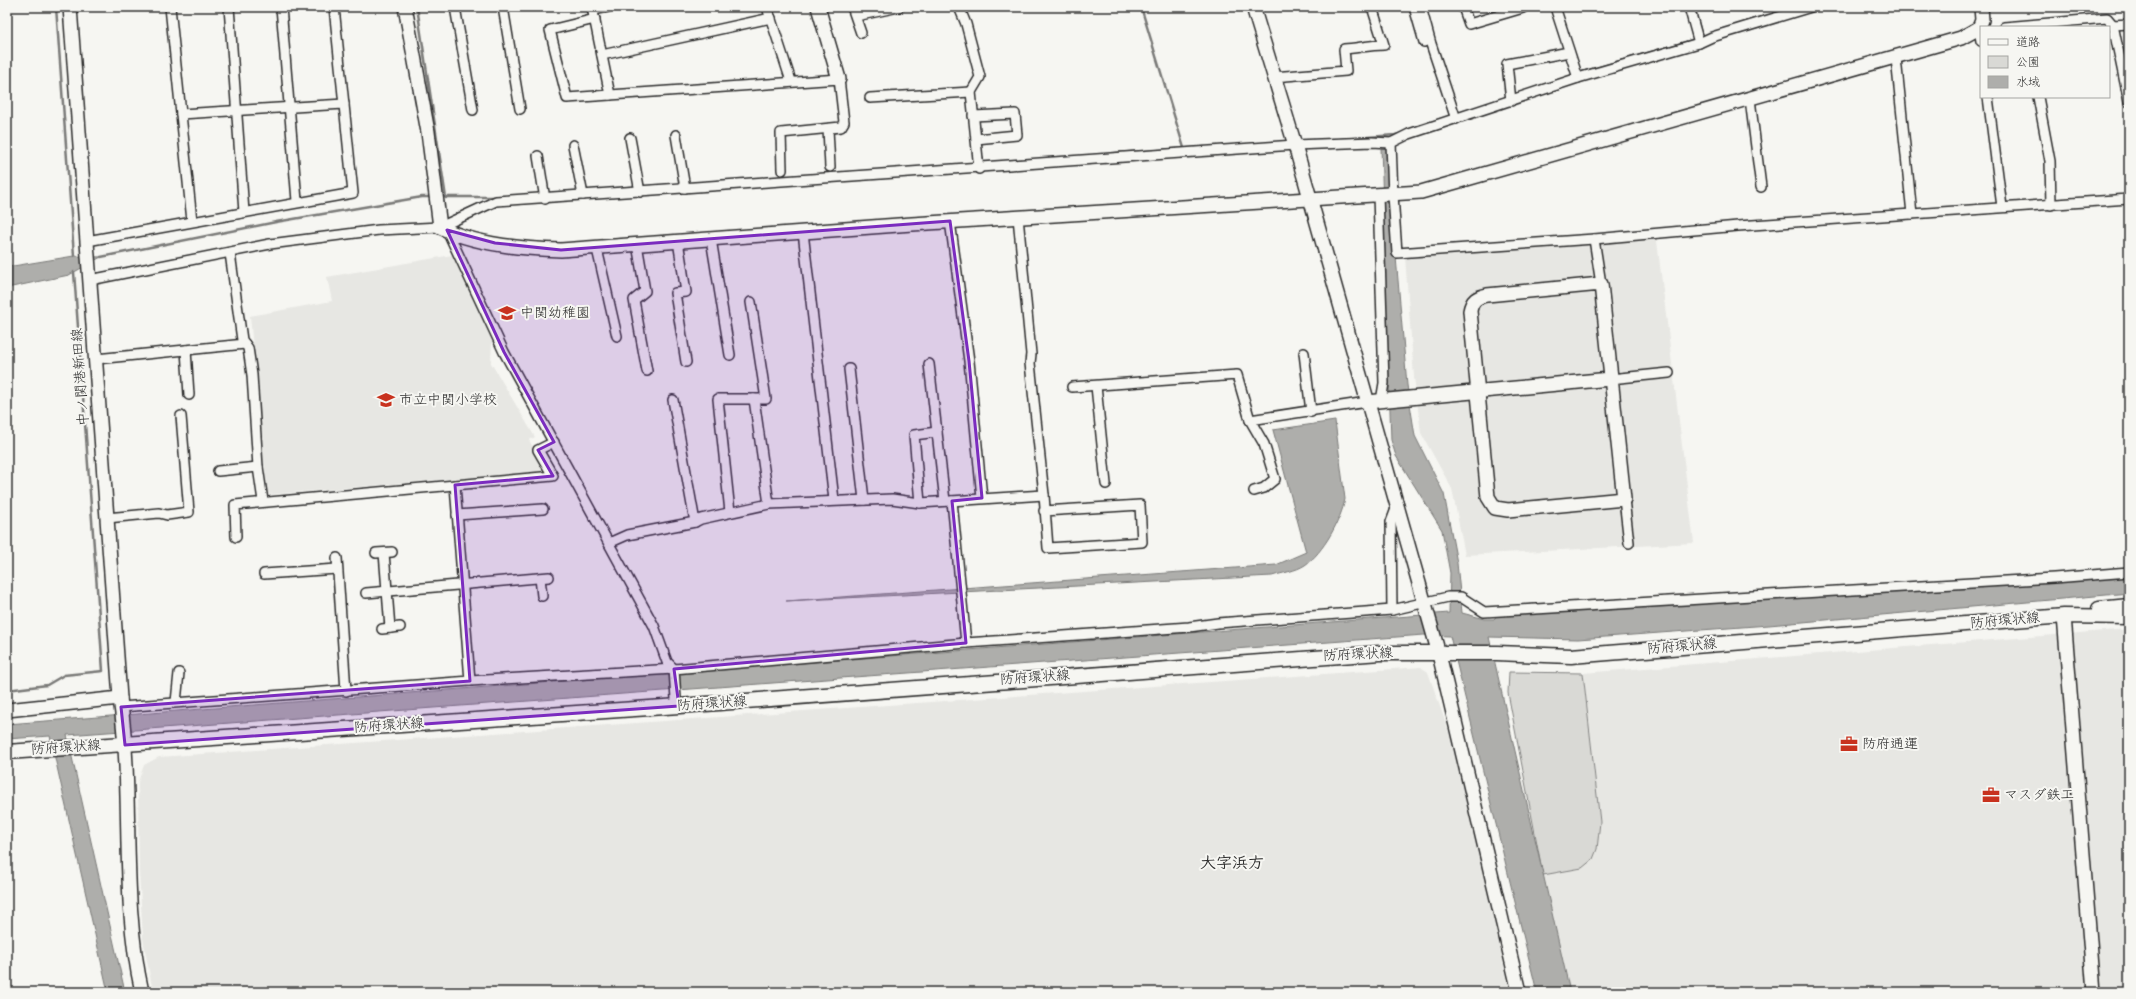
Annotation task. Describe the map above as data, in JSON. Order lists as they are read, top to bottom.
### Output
{
  "streets": {
    "main road": ["防府環状線"],
    "street": ["中ノ関港新田線"]
  },
  "crossings": [
    ["中ノ関港新田線", "防府環状線"]
  ],
  "districts": ["大字浜方"],
  "places": {
    "school or university": ["中関幼稚園", "市立中関小学校"],
    "office": ["防府通運", "マスダ鉄工"]
  },
  "legend": ["道路", "公園", "水域"]
}
